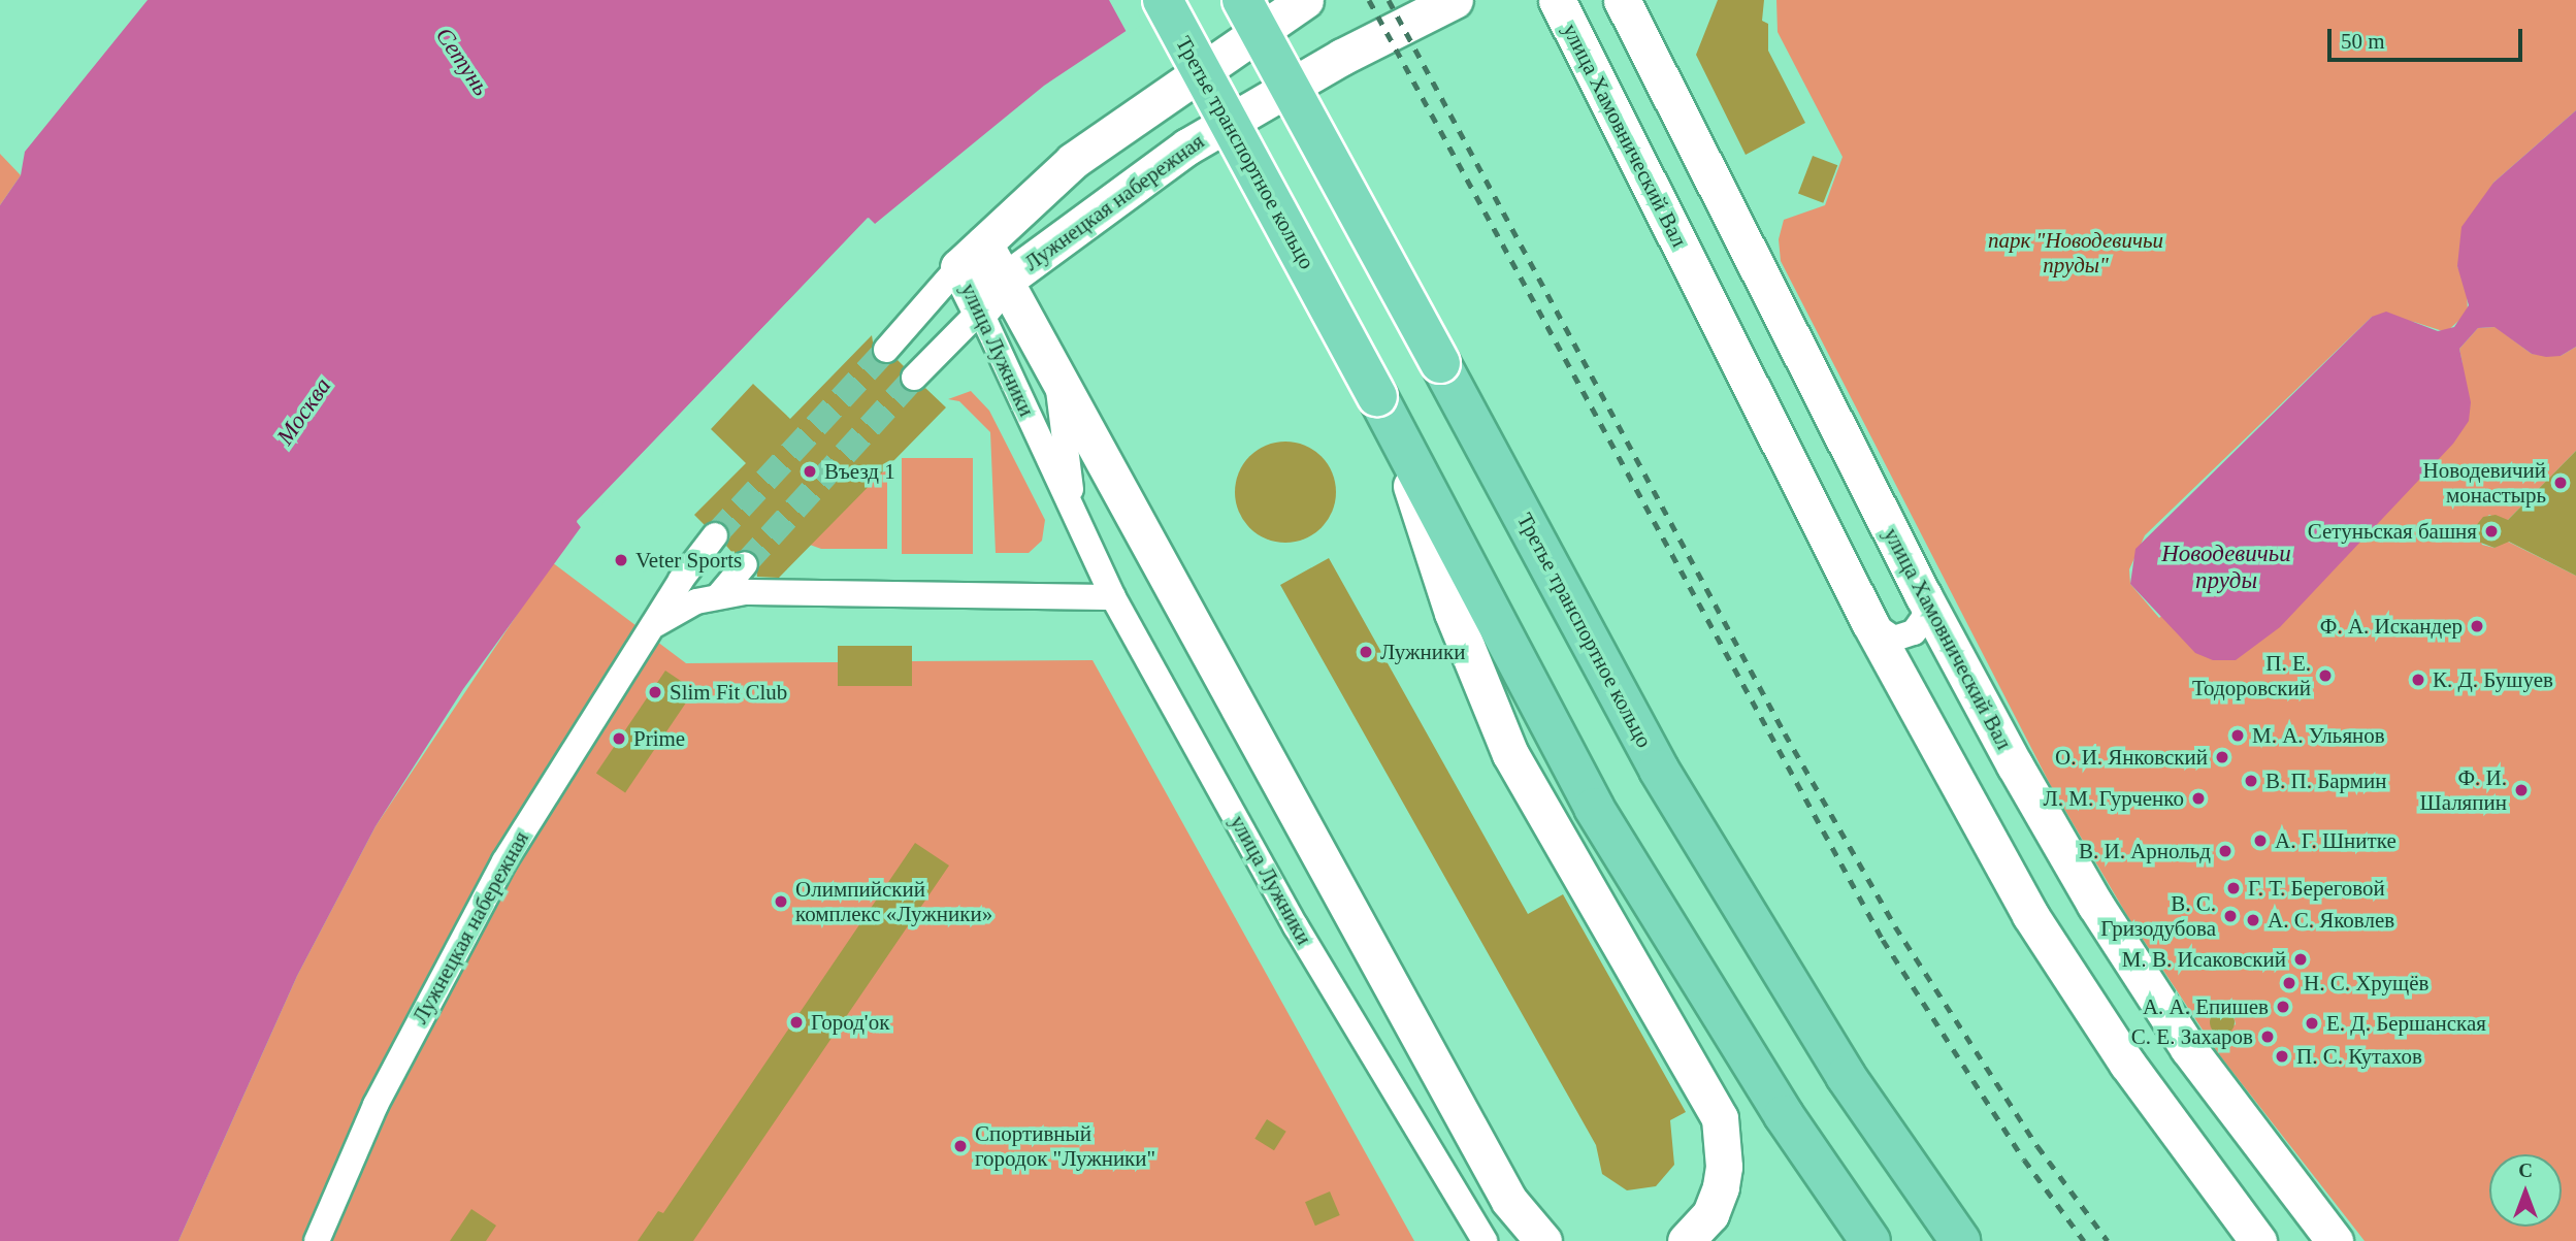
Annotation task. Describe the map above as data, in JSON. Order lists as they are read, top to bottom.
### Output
{
  "streets": {
    "main road": [
      "улица Хамовнический Вал",
      "Третье транспортное кольцо",
      "Лужнецкая набережная",
      "улица Лужники"
    ]
  },
  "crossings": [
    ["Лужнецкая набережная", "улица Лужники"]
  ],
  "water": ["Сетунь", "Москва", "Новодевичьи пруды"],
  "parks": ["парк \"Новодевичьи пруды\""],
  "places": [
    "Въезд 1",
    "Новодевичий монастырь",
    "Сетуньская башня",
    "Veter Sports",
    "Ф. А. Искандер",
    "Лужники",
    "П. Е. Тодоровский",
    "К. Д. Бушуев",
    "Slim Fit Club",
    "М. А. Ульянов",
    "Prime",
    "О. И. Янковский",
    "В. П. Бармин",
    "Ф. И. Шаляпин",
    "Л. М. Гурченко",
    "А. Г. Шнитке",
    "В. И. Арнольд",
    "Г. Т. Береговой",
    "Олимпийский комплекс «Лужники»",
    "В. С. Гризодубова",
    "А. С. Яковлев",
    "М. В. Исаковский",
    "Н. С. Хрущёв",
    "А. А. Епишев",
    "Город'ок",
    "Е. Д. Бершанская",
    "С. Е. Захаров",
    "П. С. Кутахов",
    "Спортивный городок \"Лужники\""
  ],
  "scale_bar": "50 m",
  "north": "top"
}
